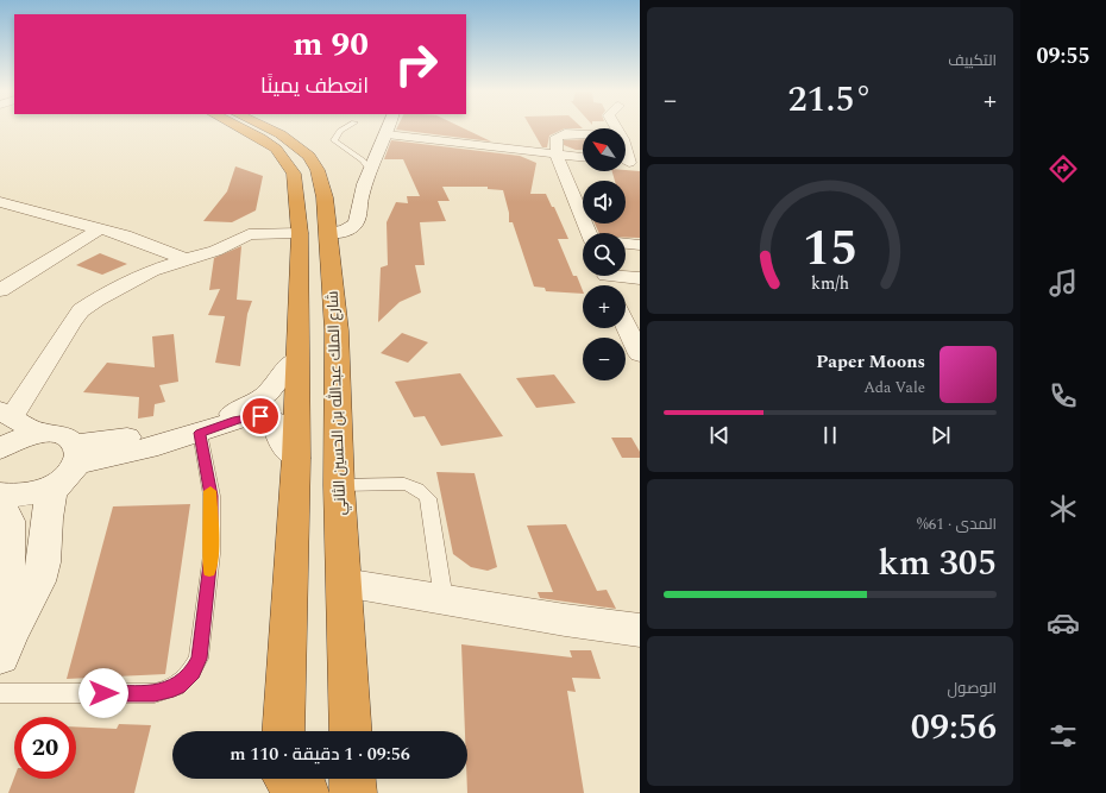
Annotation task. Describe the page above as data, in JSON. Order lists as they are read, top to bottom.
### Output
{
  "streets": {
    "highway": ["شارع الملك عبدالله بن الحسين الثاني"]
  },
  "north": "top left",
  "page": {
    "tabs": "09:55",
    "tile": [
      "التكييف",
      ["المدى · 61%", "305 km"],
      ["الوصول", "09:56"]
    ],
    "turn": ["90 m", "انعطف يمينًا"],
    "heat": ["−", "21.5°", "+"],
    "map_buttons": ["+", "−"],
    "song": ["Paper Moons", "Ada Vale"],
    "limit": "20",
    "trip": "09:56 · 1 دقيقة · 110 m",
    "gauge": ["15", "km/h"]
  }
}
